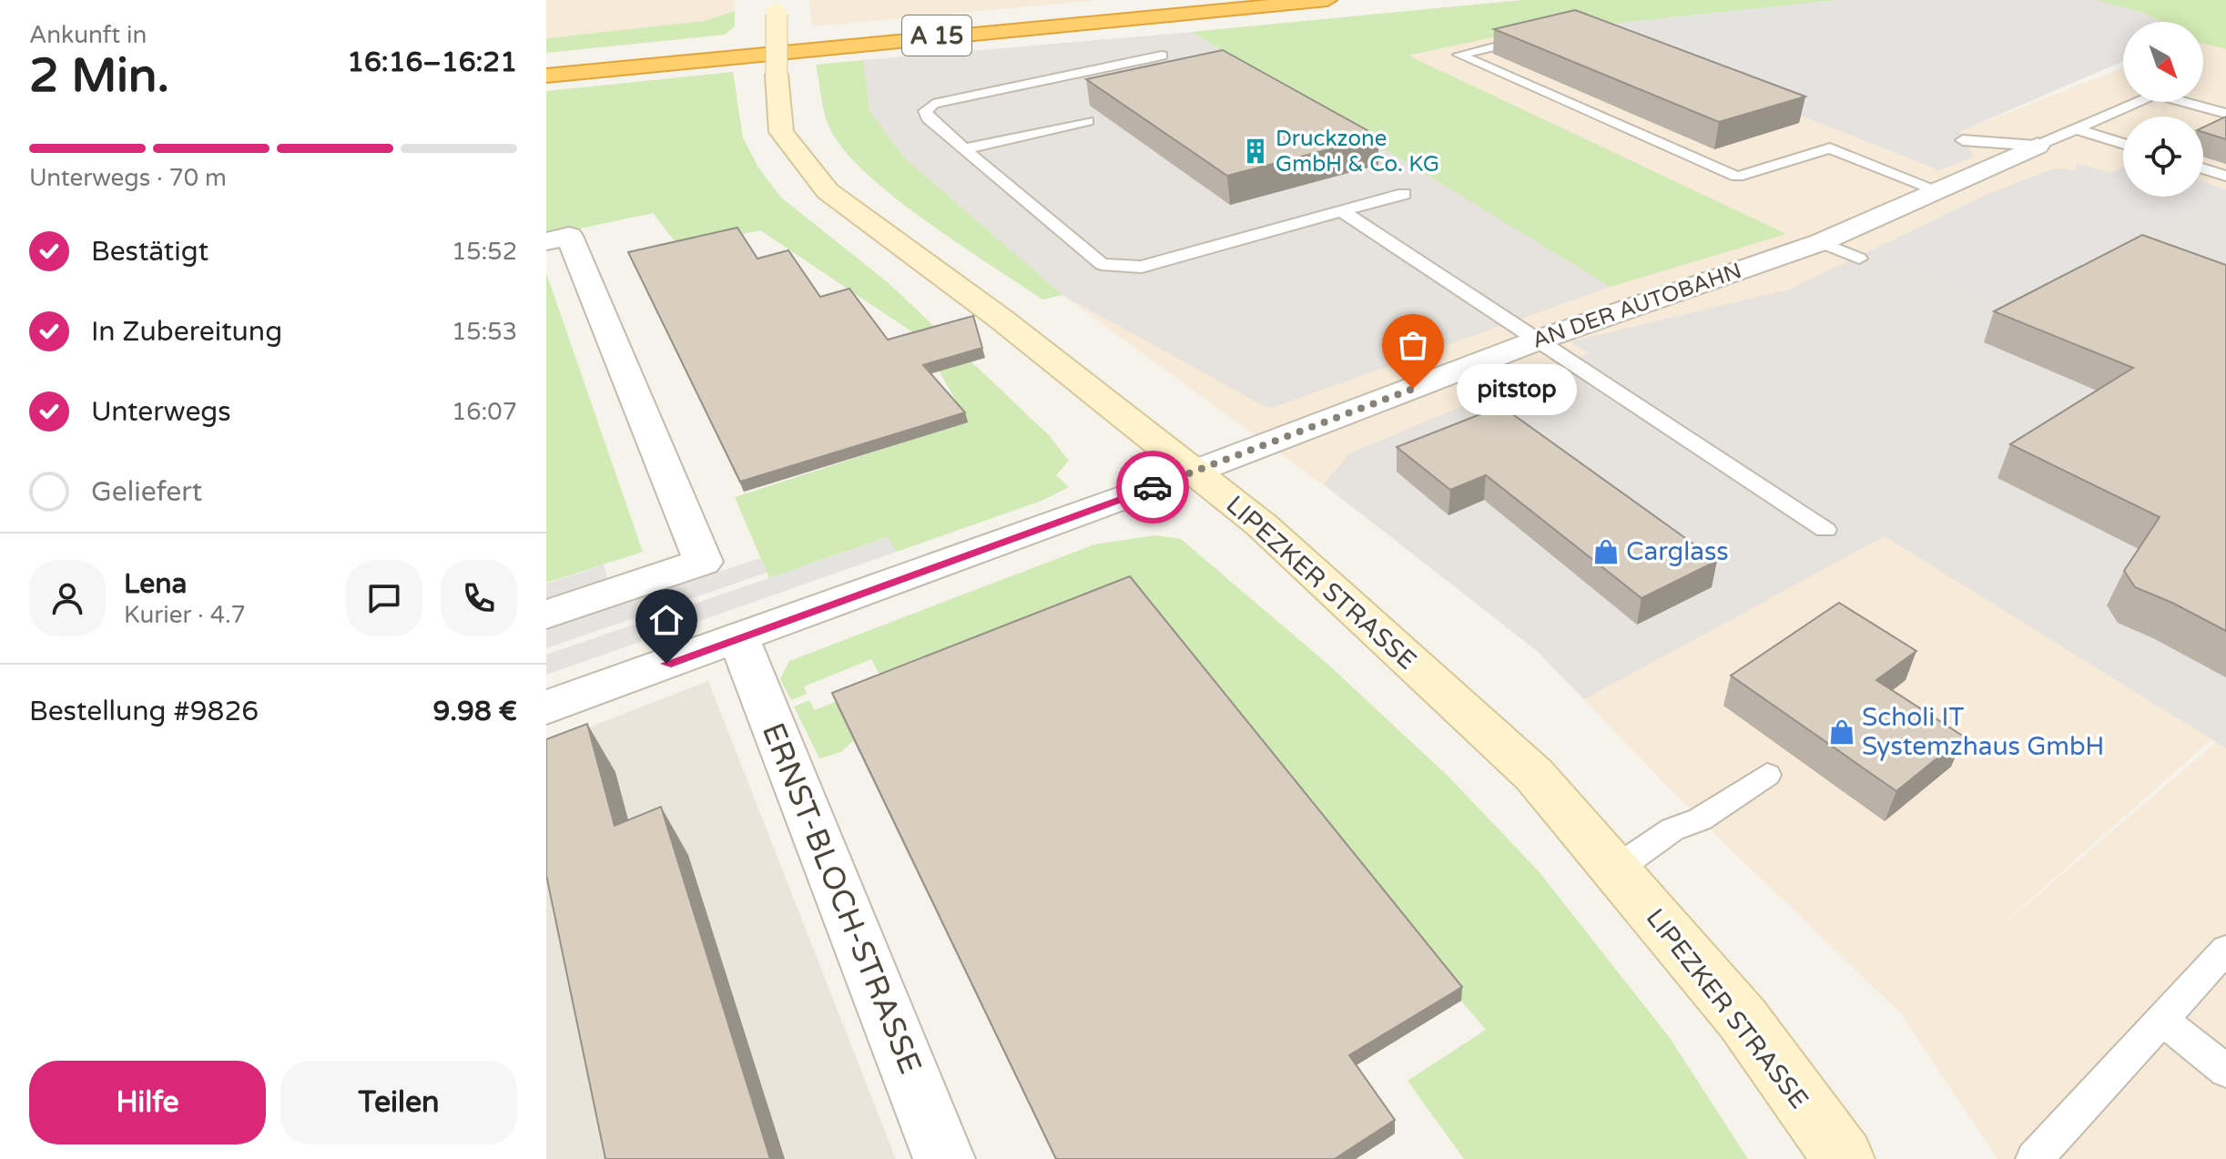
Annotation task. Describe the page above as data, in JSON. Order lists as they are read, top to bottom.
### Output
{
  "streets": {
    "highway": ["A 15"],
    "main road": ["LIPEZKER STRASSE"],
    "street": ["AN DER AUTOBAHN", "ERNST-BLOCH-STRASSE"]
  },
  "crossings": [
    ["AN DER AUTOBAHN", "LIPEZKER STRASSE"],
    ["AN DER AUTOBAHN", "ERNST-BLOCH-STRASSE"]
  ],
  "places": {
    "building": ["Druckzone GmbH & Co. KG"],
    "other": ["pitstop"],
    "shop": ["Carglass", "Scholi IT Systemzhaus GmbH"]
  },
  "north": "bottom right",
  "page": {
    "heading": ["2 Min.", "Ankunft in", "16:16–16:21"],
    "panel": [
      "Lena",
      "Kurier · 4.7",
      "Bestellung #9826",
      "9.98 €"
    ],
    "bar": "Unterwegs · 70 m",
    "list": [
      ["Bestätigt", "15:52"],
      ["In Zubereitung", "15:53"],
      ["Unterwegs", "16:07"],
      "Geliefert"
    ],
    "bubble": "pitstop",
    "buttons": ["Hilfe", "Teilen"]
  }
}
